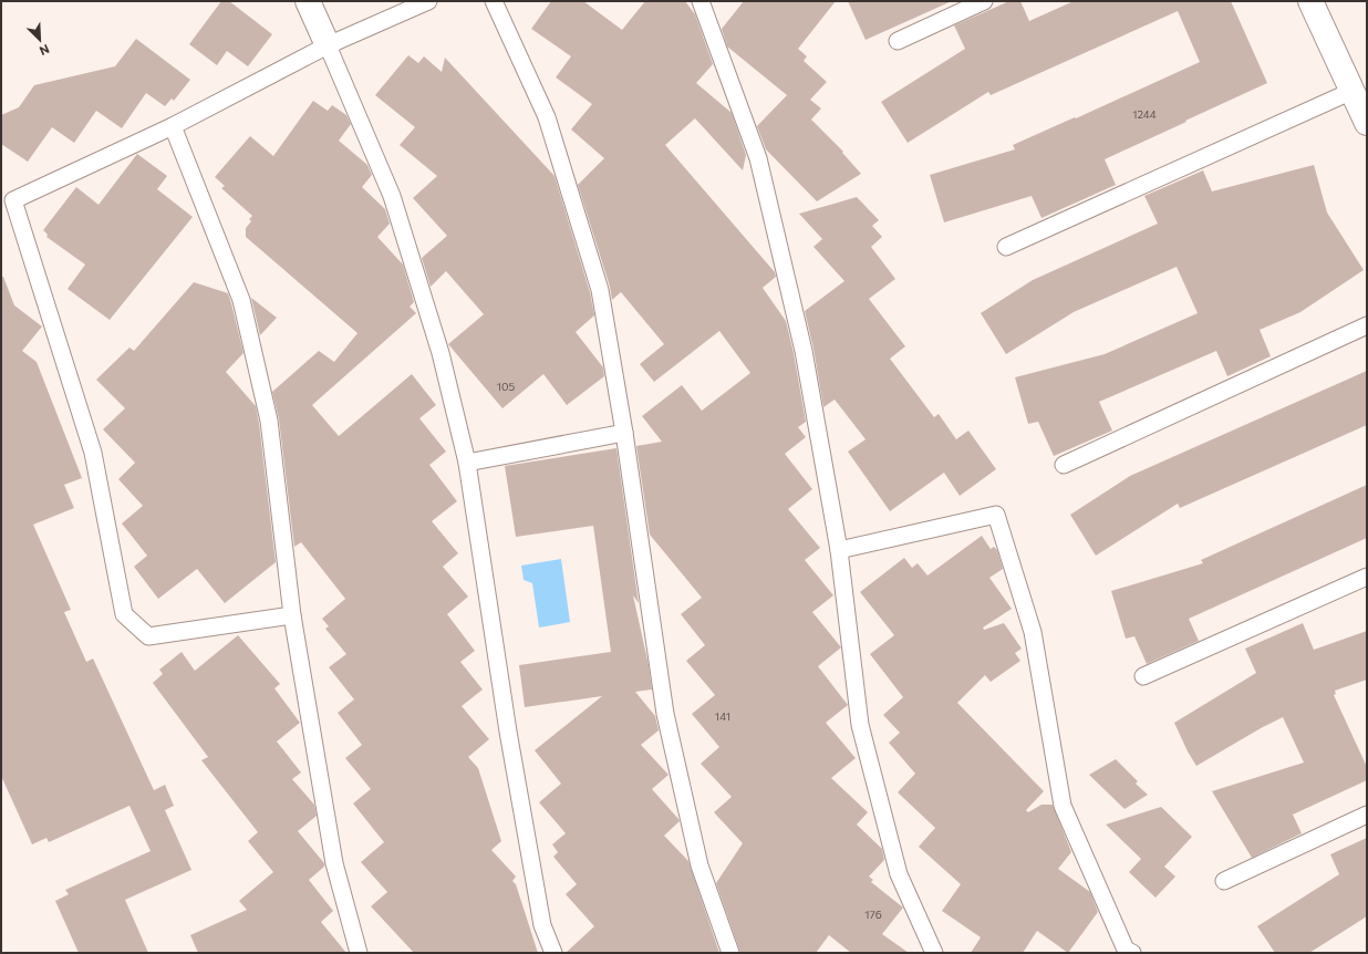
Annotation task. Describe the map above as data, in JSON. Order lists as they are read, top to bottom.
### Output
{
  "house_numbers": [
    "1244",
    "105",
    "141",
    "176"
  ],
  "north": "bottom right"
}
